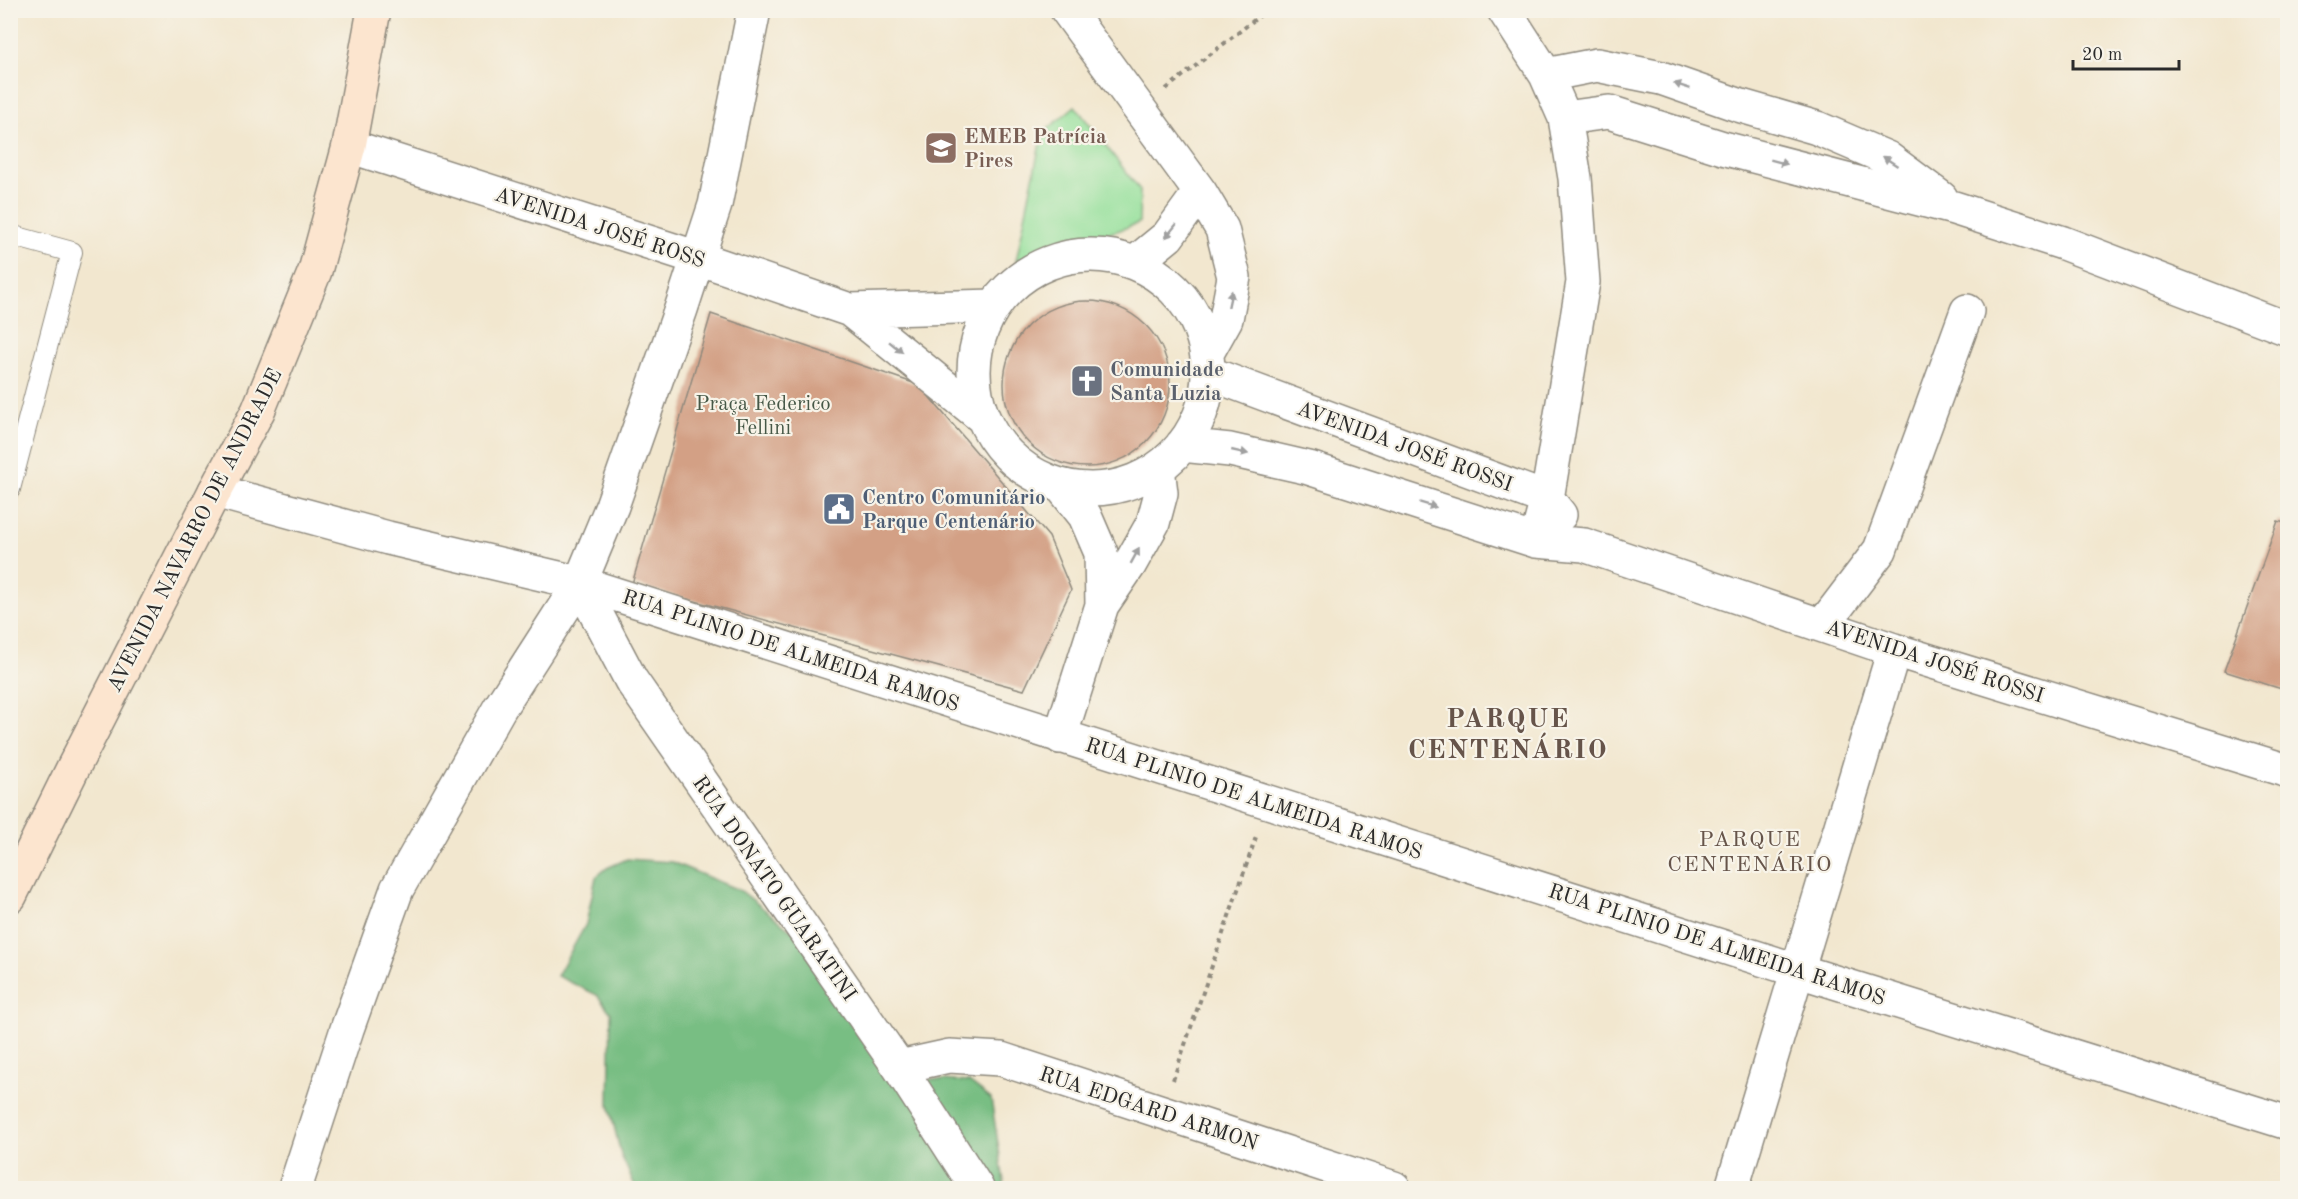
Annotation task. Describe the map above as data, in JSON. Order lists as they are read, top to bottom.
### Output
{
  "streets": {
    "street": [
      "AVENIDA JOSÉ ROSS",
      "AVENIDA JOSÉ ROSSI",
      "AVENIDA NAVARRO DE ANDRADE",
      "RUA PLINIO DE ALMEIDA RAMOS",
      "RUA DONATO GUARATINI",
      "RUA EDGARD ARMON"
    ]
  },
  "crossings": [
    ["AVENIDA JOSÉ ROSS", "AVENIDA NAVARRO DE ANDRADE"],
    ["AVENIDA NAVARRO DE ANDRADE", "RUA PLINIO DE ALMEIDA RAMOS"],
    ["RUA PLINIO DE ALMEIDA RAMOS", "RUA DONATO GUARATINI"],
    ["RUA DONATO GUARATINI", "RUA EDGARD ARMON"]
  ],
  "districts": ["PARQUE CENTENÁRIO", "PARQUE CENTENÁRIO"],
  "parks": ["Praça Federico Fellini"],
  "places": {
    "school or university": ["EMEB Patrícia Pires"],
    "church": ["Comunidade Santa Luzia"],
    "public building": ["Centro Comunitário Parque Centenário"]
  },
  "scale_bar": "20 m"
}
